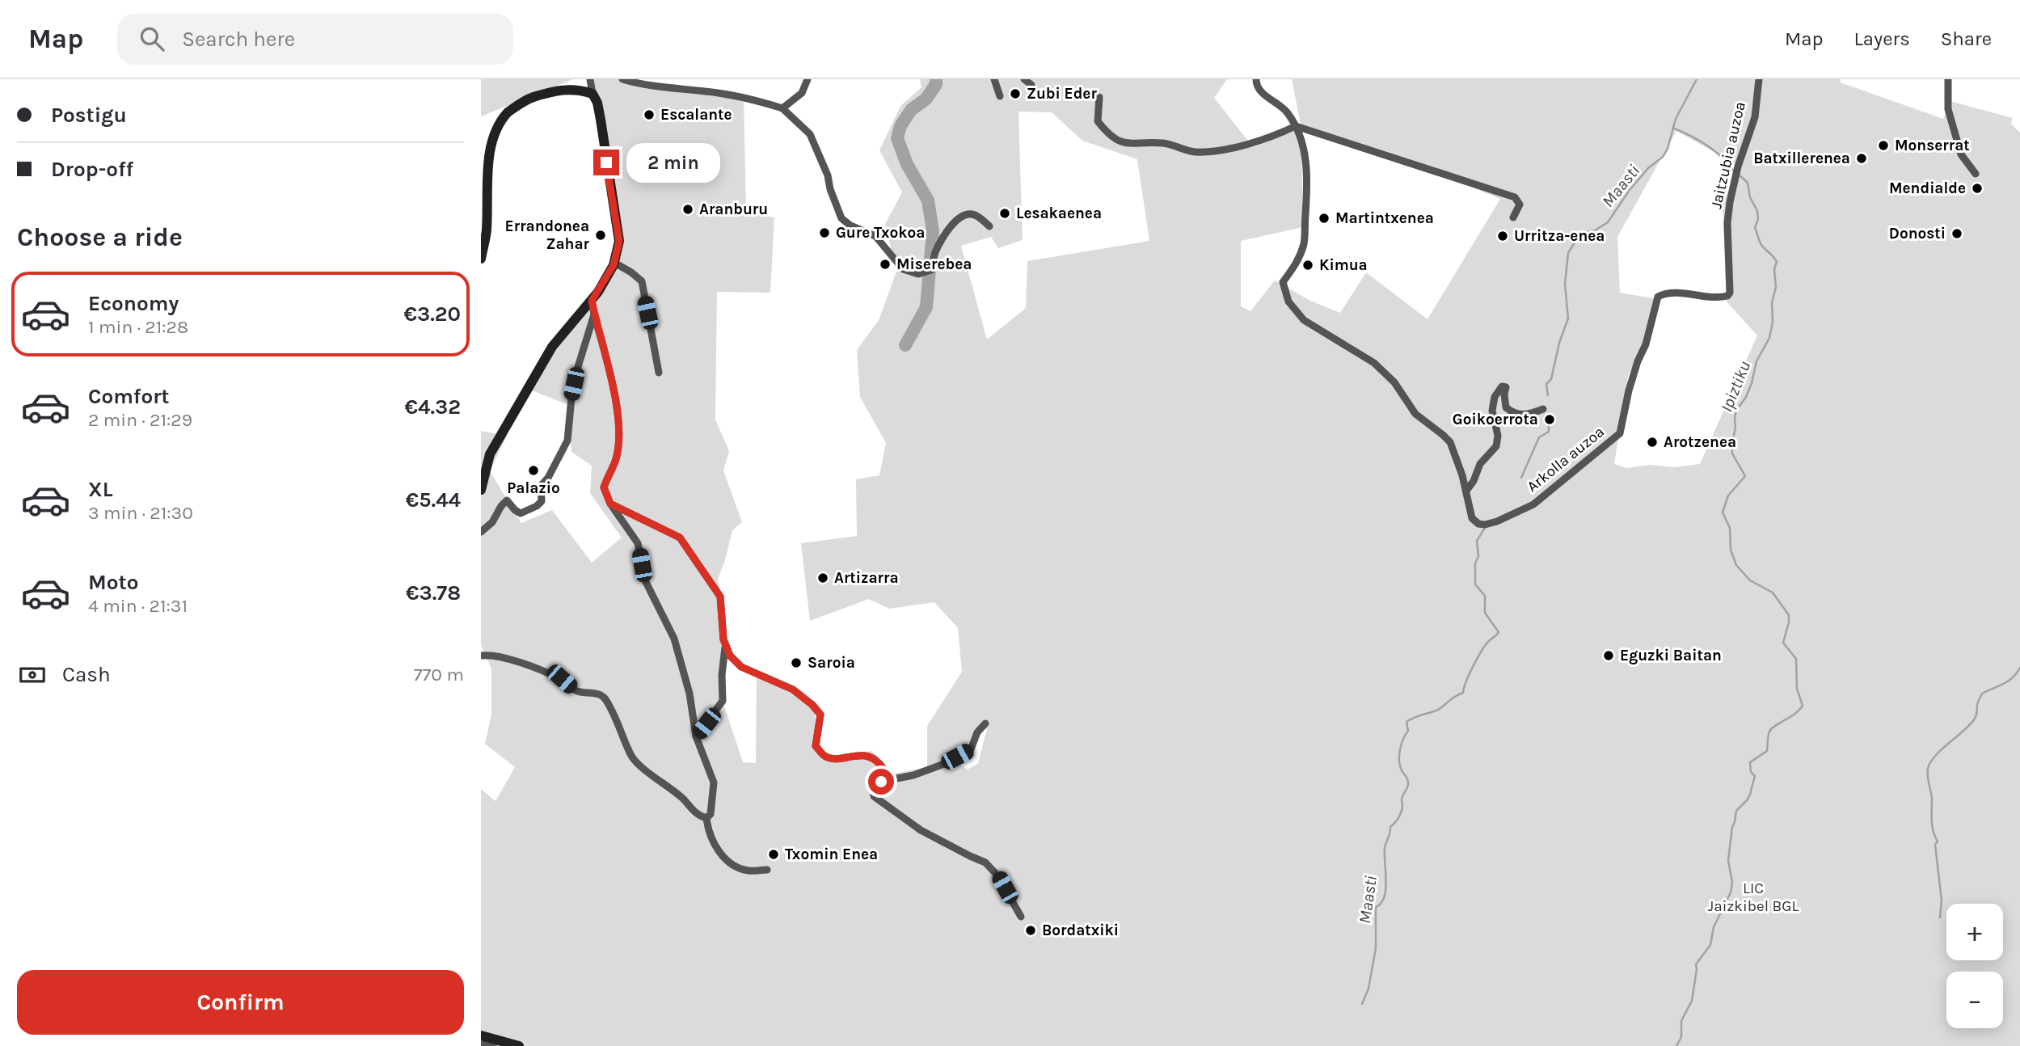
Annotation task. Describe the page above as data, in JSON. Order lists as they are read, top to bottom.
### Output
{
  "streets": {
    "street": ["Jaitzubia auzoa", "Arkolla auzoa"]
  },
  "crossings": [
    ["Jaitzubia auzoa", "Arkolla auzoa"]
  ],
  "water": ["Maasti", "Ipiztiku"],
  "parks": ["LIC Jaizkibel BGL"],
  "places": [
    "Zubi Eder",
    "Escalante",
    "Monserrat",
    "Batxillerenea",
    "Mendialde",
    "Aranburu",
    "Lesakaenea",
    "Martintxenea",
    "Gure Txokoa",
    "Donosti",
    "Errandonea Zahar",
    "Urritza-enea",
    "Miserebea",
    "Kimua",
    "Goikoerrota",
    "Arotzenea",
    "Palazio",
    "Artizarra",
    "Eguzki Baitan",
    "Saroia",
    "Txomin Enea",
    "Bordatxiki"
  ],
  "page": {
    "header": "Map",
    "search": "Search here",
    "nav": ["Map", "Layers", "Share"],
    "banner": ["Postigu", "Drop-off"],
    "bubble": "2 min",
    "heading": "Choose a ride",
    "list": [
      {
        "name": "Economy",
        "note": "1 min · 21:28",
        "value": "€3.20"
      },
      {
        "name": "Comfort",
        "note": "2 min · 21:29",
        "value": "€4.32"
      },
      {
        "name": "XL",
        "note": "3 min · 21:30",
        "value": "€5.44"
      },
      {
        "name": "Moto",
        "note": "4 min · 21:31",
        "value": "€3.78"
      }
    ],
    "pay": ["Cash", "770 m"],
    "map_buttons": ["+", "−"],
    "buttons": "Confirm"
  }
}
